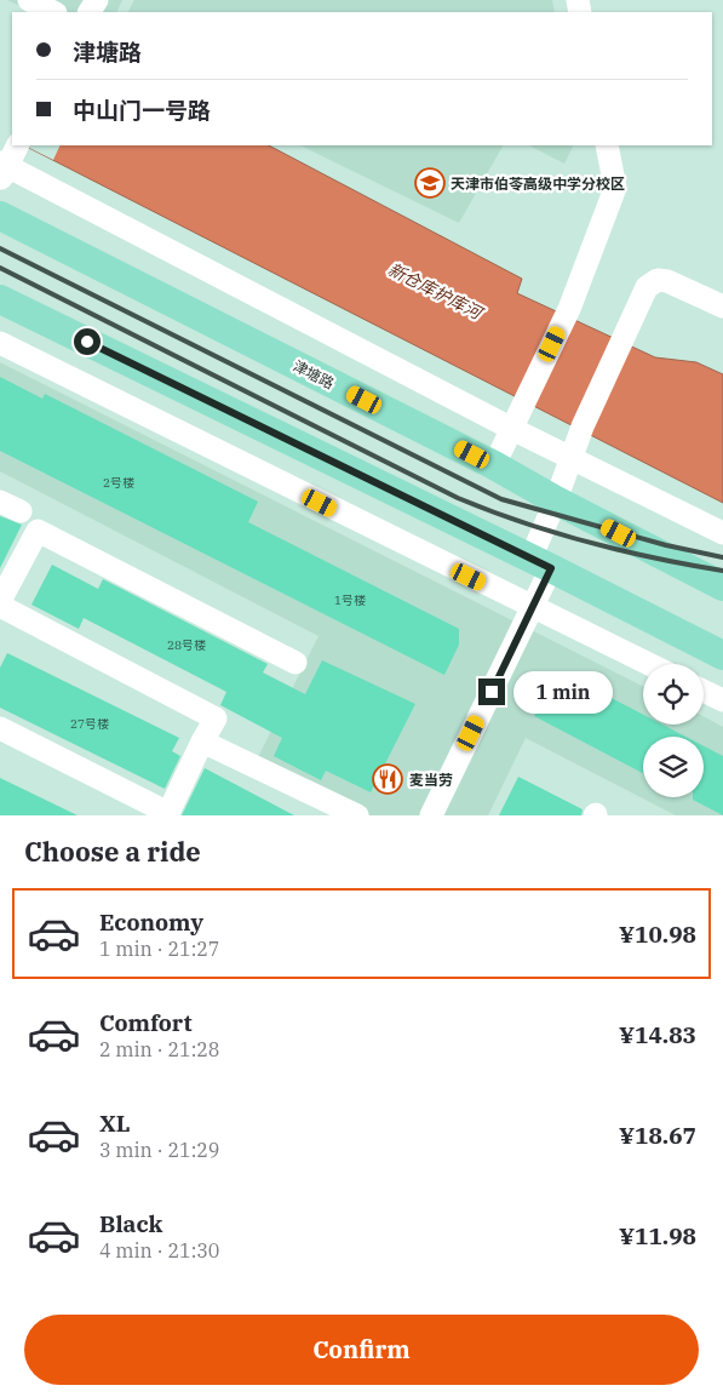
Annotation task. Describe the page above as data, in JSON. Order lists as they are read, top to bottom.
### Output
{
  "streets": {
    "main road": ["津塘路"]
  },
  "water": ["新仓库护库河"],
  "places": {
    "school or university": ["天津市伯苓高级中学分校区"],
    "restaurant": ["麦当劳"]
  },
  "house_numbers": [
    "2号楼",
    "1号楼",
    "28号楼",
    "27号楼"
  ],
  "page": {
    "banner": ["津塘路", "中山门一号路"],
    "bubble": "1 min",
    "heading": "Choose a ride",
    "list": [
      {
        "name": "Economy",
        "note": "1 min · 21:27",
        "value": "¥10.98"
      },
      {
        "name": "Comfort",
        "note": "2 min · 21:28",
        "value": "¥14.83"
      },
      {
        "name": "XL",
        "note": "3 min · 21:29",
        "value": "¥18.67"
      },
      {
        "name": "Black",
        "note": "4 min · 21:30",
        "value": "¥11.98"
      }
    ],
    "buttons": "Confirm"
  }
}
